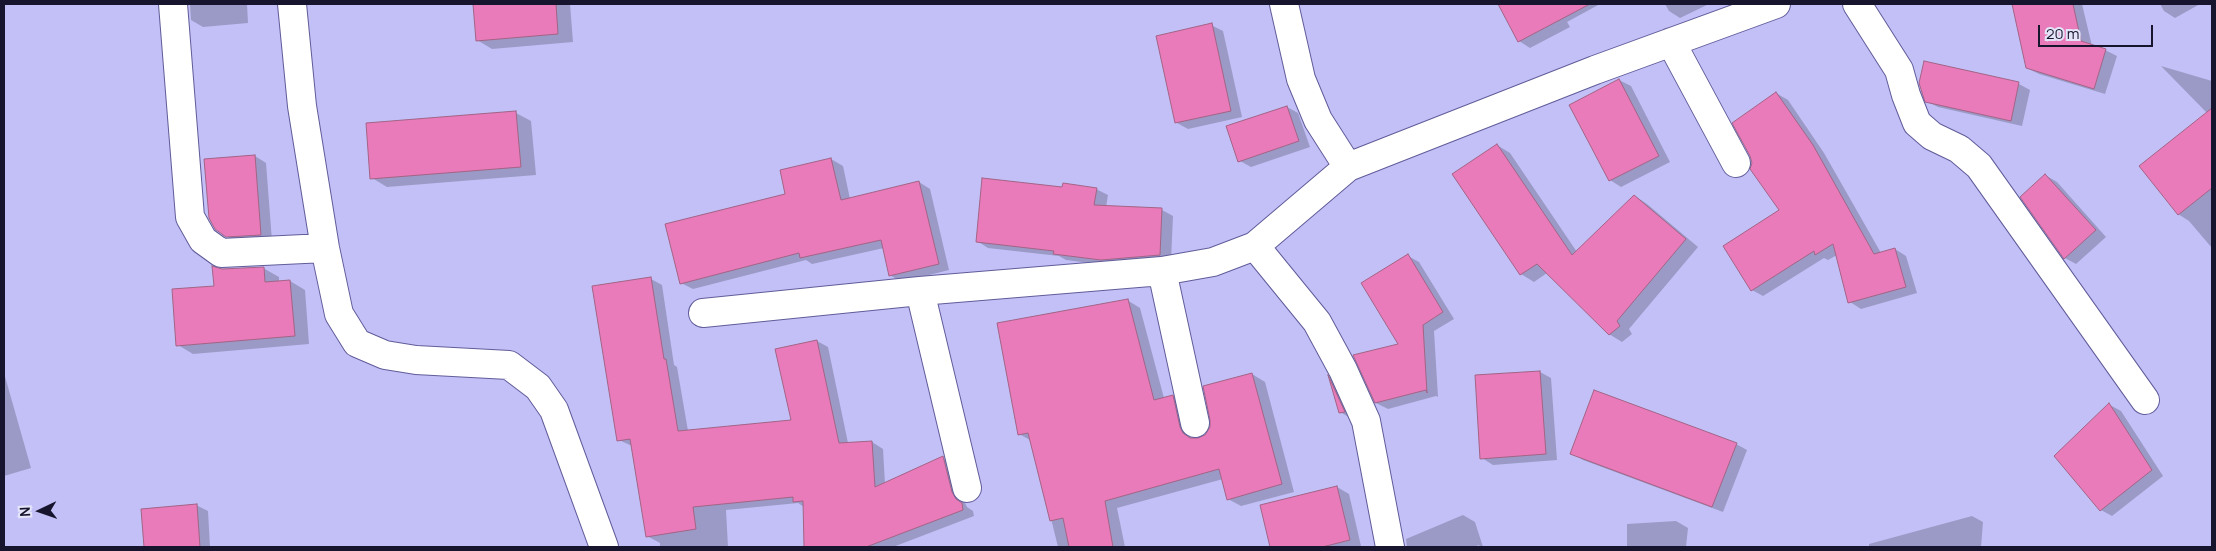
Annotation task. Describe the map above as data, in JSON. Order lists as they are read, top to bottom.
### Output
{
  "scale_bar": "20 m",
  "north": "left"
}
